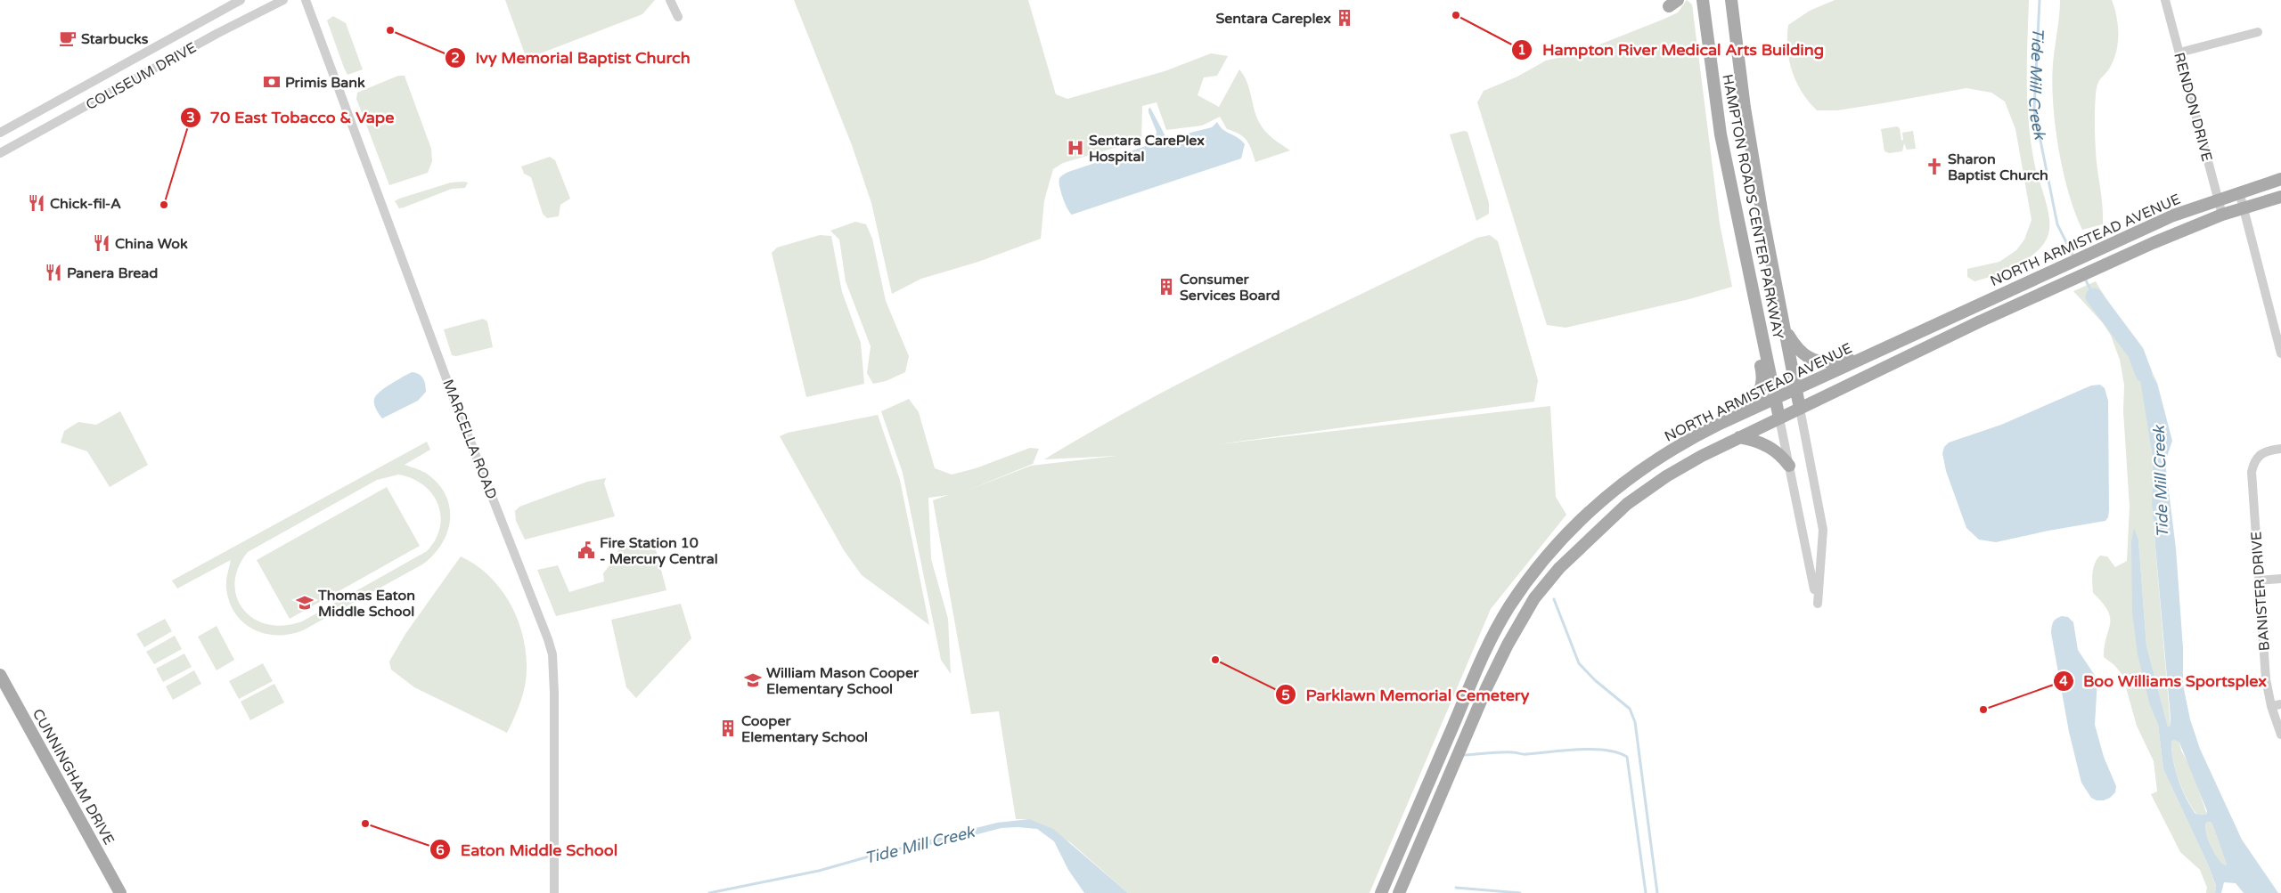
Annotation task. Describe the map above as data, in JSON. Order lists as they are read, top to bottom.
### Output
{
  "streets": {
    "main road": ["HAMPTON ROADS CENTER PARKWAY", "NORTH ARMISTEAD AVENUE", "CUNNINGHAM DRIVE"],
    "street": [
      "COLISEUM DRIVE",
      "RENDON DRIVE",
      "MARCELLA ROAD",
      "BANISTER DRIVE"
    ]
  },
  "crossings": [
    ["RENDON DRIVE", "NORTH ARMISTEAD AVENUE"],
    ["HAMPTON ROADS CENTER PARKWAY", "NORTH ARMISTEAD AVENUE"]
  ],
  "water": ["Tide Mill Creek"],
  "places": {
    "other": [
      "Hampton River Medical Arts Building",
      "Ivy Memorial Baptist Church",
      "70 East Tobacco & Vape",
      "Parklawn Memorial Cemetery",
      "Boo Williams Sportsplex",
      "Eaton Middle School"
    ],
    "building": ["Sentara Careplex", "Consumer Services Board", "Cooper Elementary School"],
    "cafe": ["Starbucks"],
    "bank": ["Primis Bank"],
    "hospital": ["Sentara CarePlex Hospital"],
    "church": ["Sharon Baptist Church"],
    "restaurant": ["Chick-fil-A", "China Wok", "Panera Bread"],
    "public building": ["Fire Station 10 - Mercury Central"],
    "school or university": ["Thomas Eaton Middle School", "William Mason Cooper Elementary School"]
  }
}
